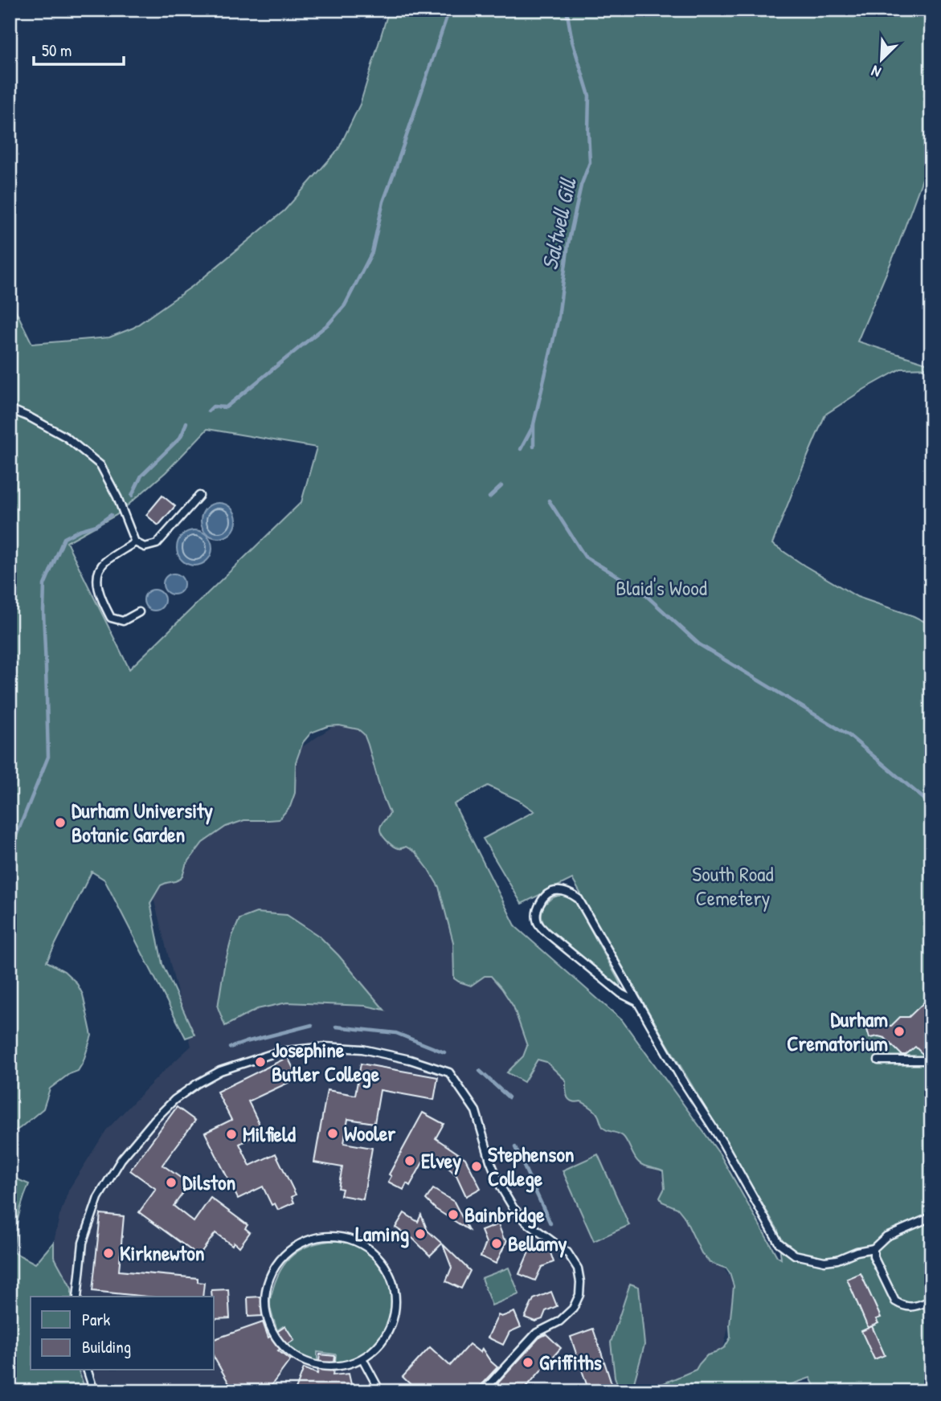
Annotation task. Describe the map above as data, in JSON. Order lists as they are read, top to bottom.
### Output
{
  "water": ["Saltwell Gill"],
  "parks": ["Blaid's Wood", "South Road Cemetery"],
  "places": [
    "Durham University Botanic Garden",
    "Durham Crematorium",
    "Josephine Butler College",
    "Wooler",
    "Milfield",
    "Elvey",
    "Stephenson College",
    "Dilston",
    "Bainbridge",
    "Laming",
    "Bellamy",
    "Kirknewton",
    "Griffiths"
  ],
  "legend": ["Park", "Building"],
  "scale_bar": "50 m",
  "north": "bottom left"
}
